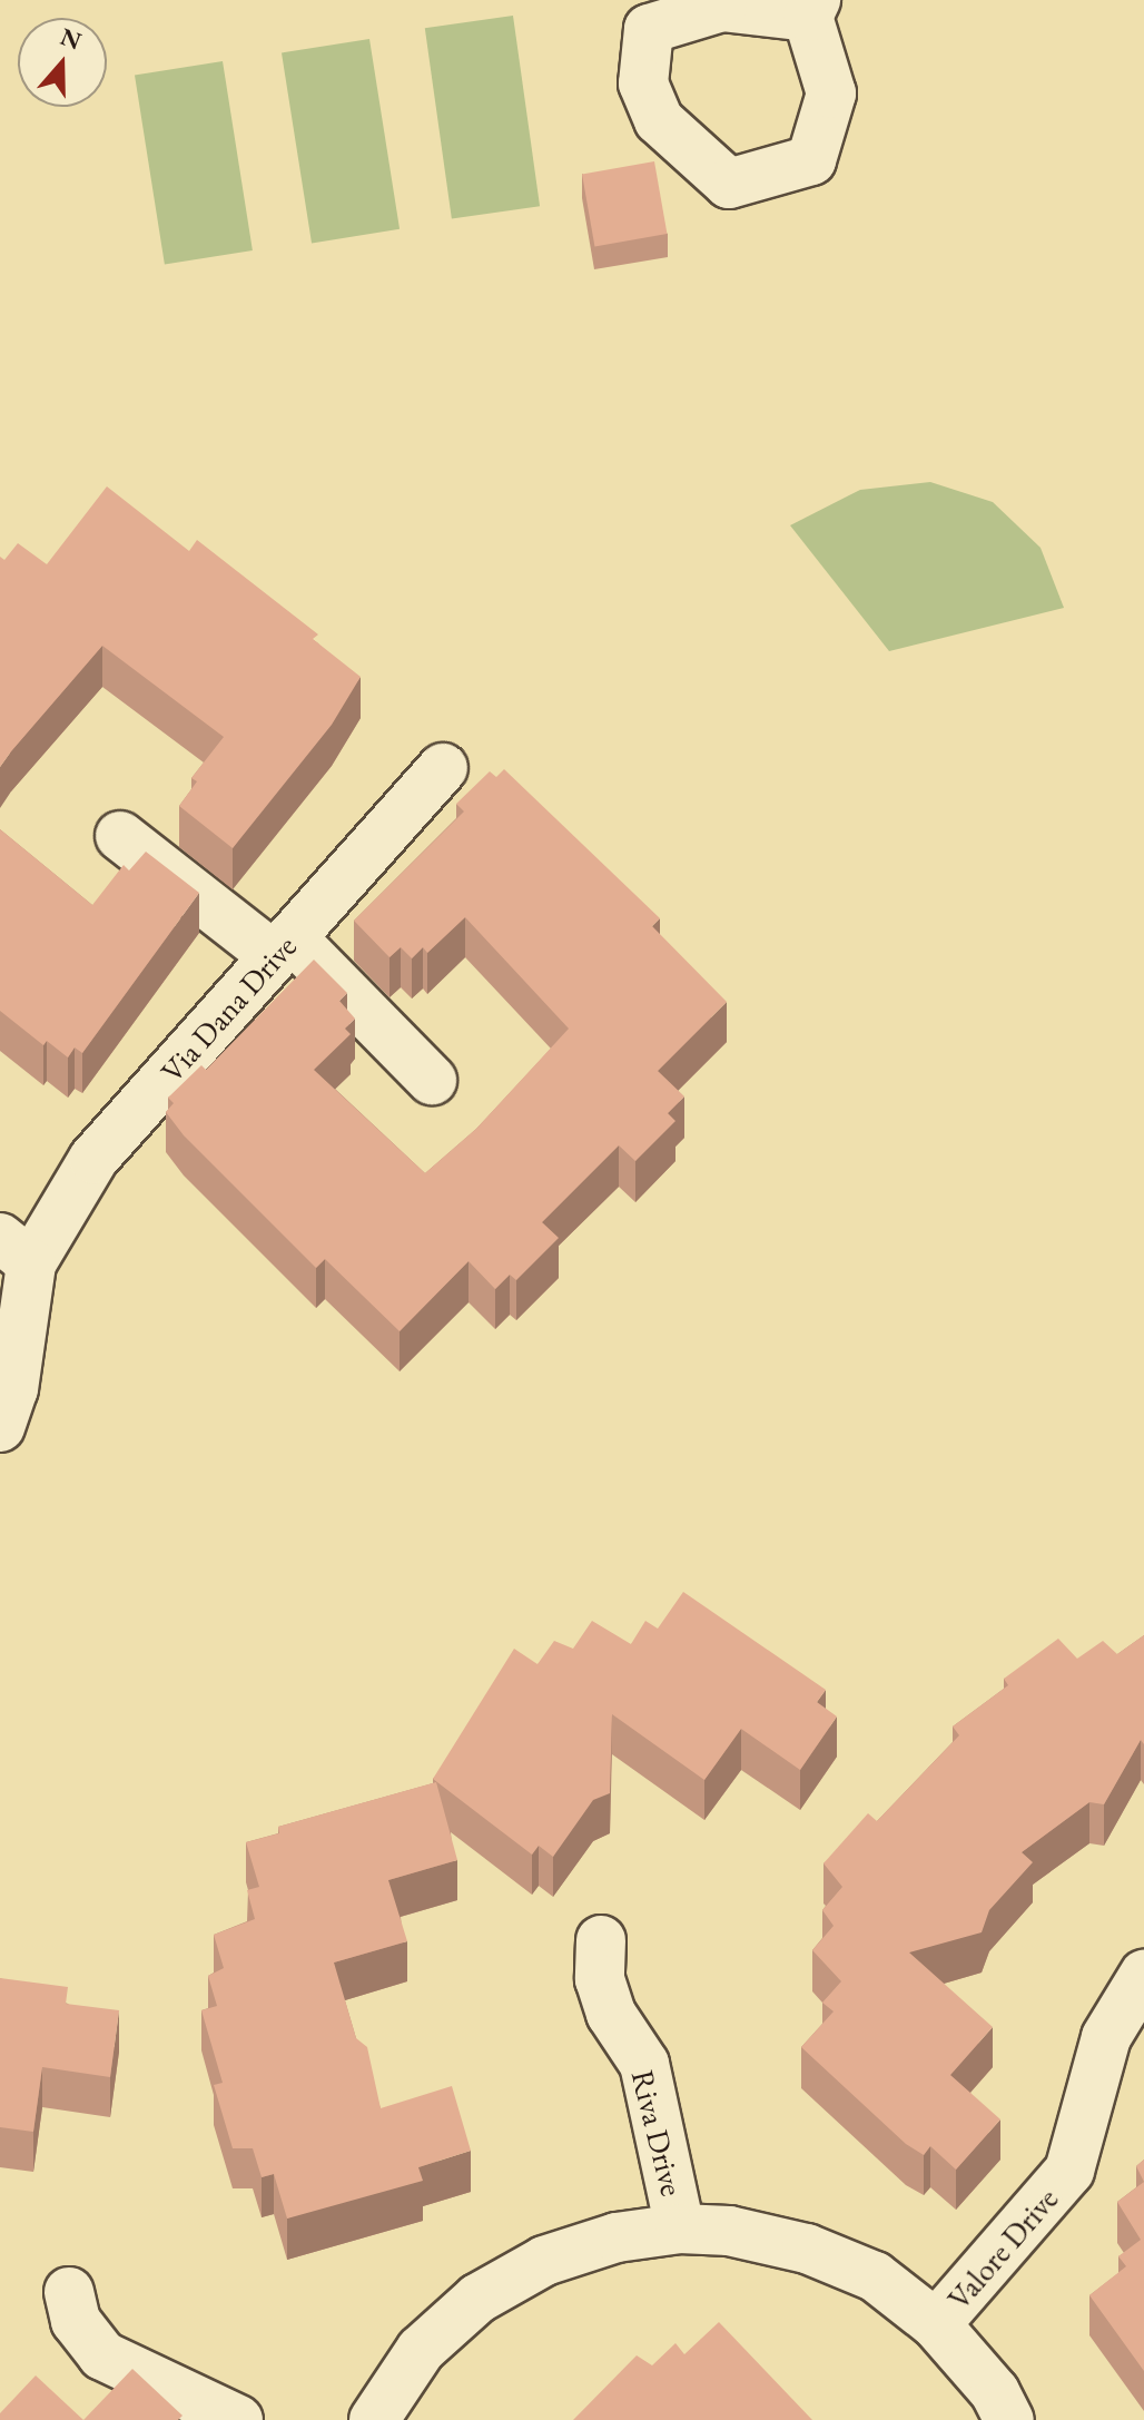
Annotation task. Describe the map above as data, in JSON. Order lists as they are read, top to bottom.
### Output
{
  "streets": {
    "street": ["Via Dana Drive", "Riva Drive", "Valore Drive"]
  },
  "north": "top"
}
